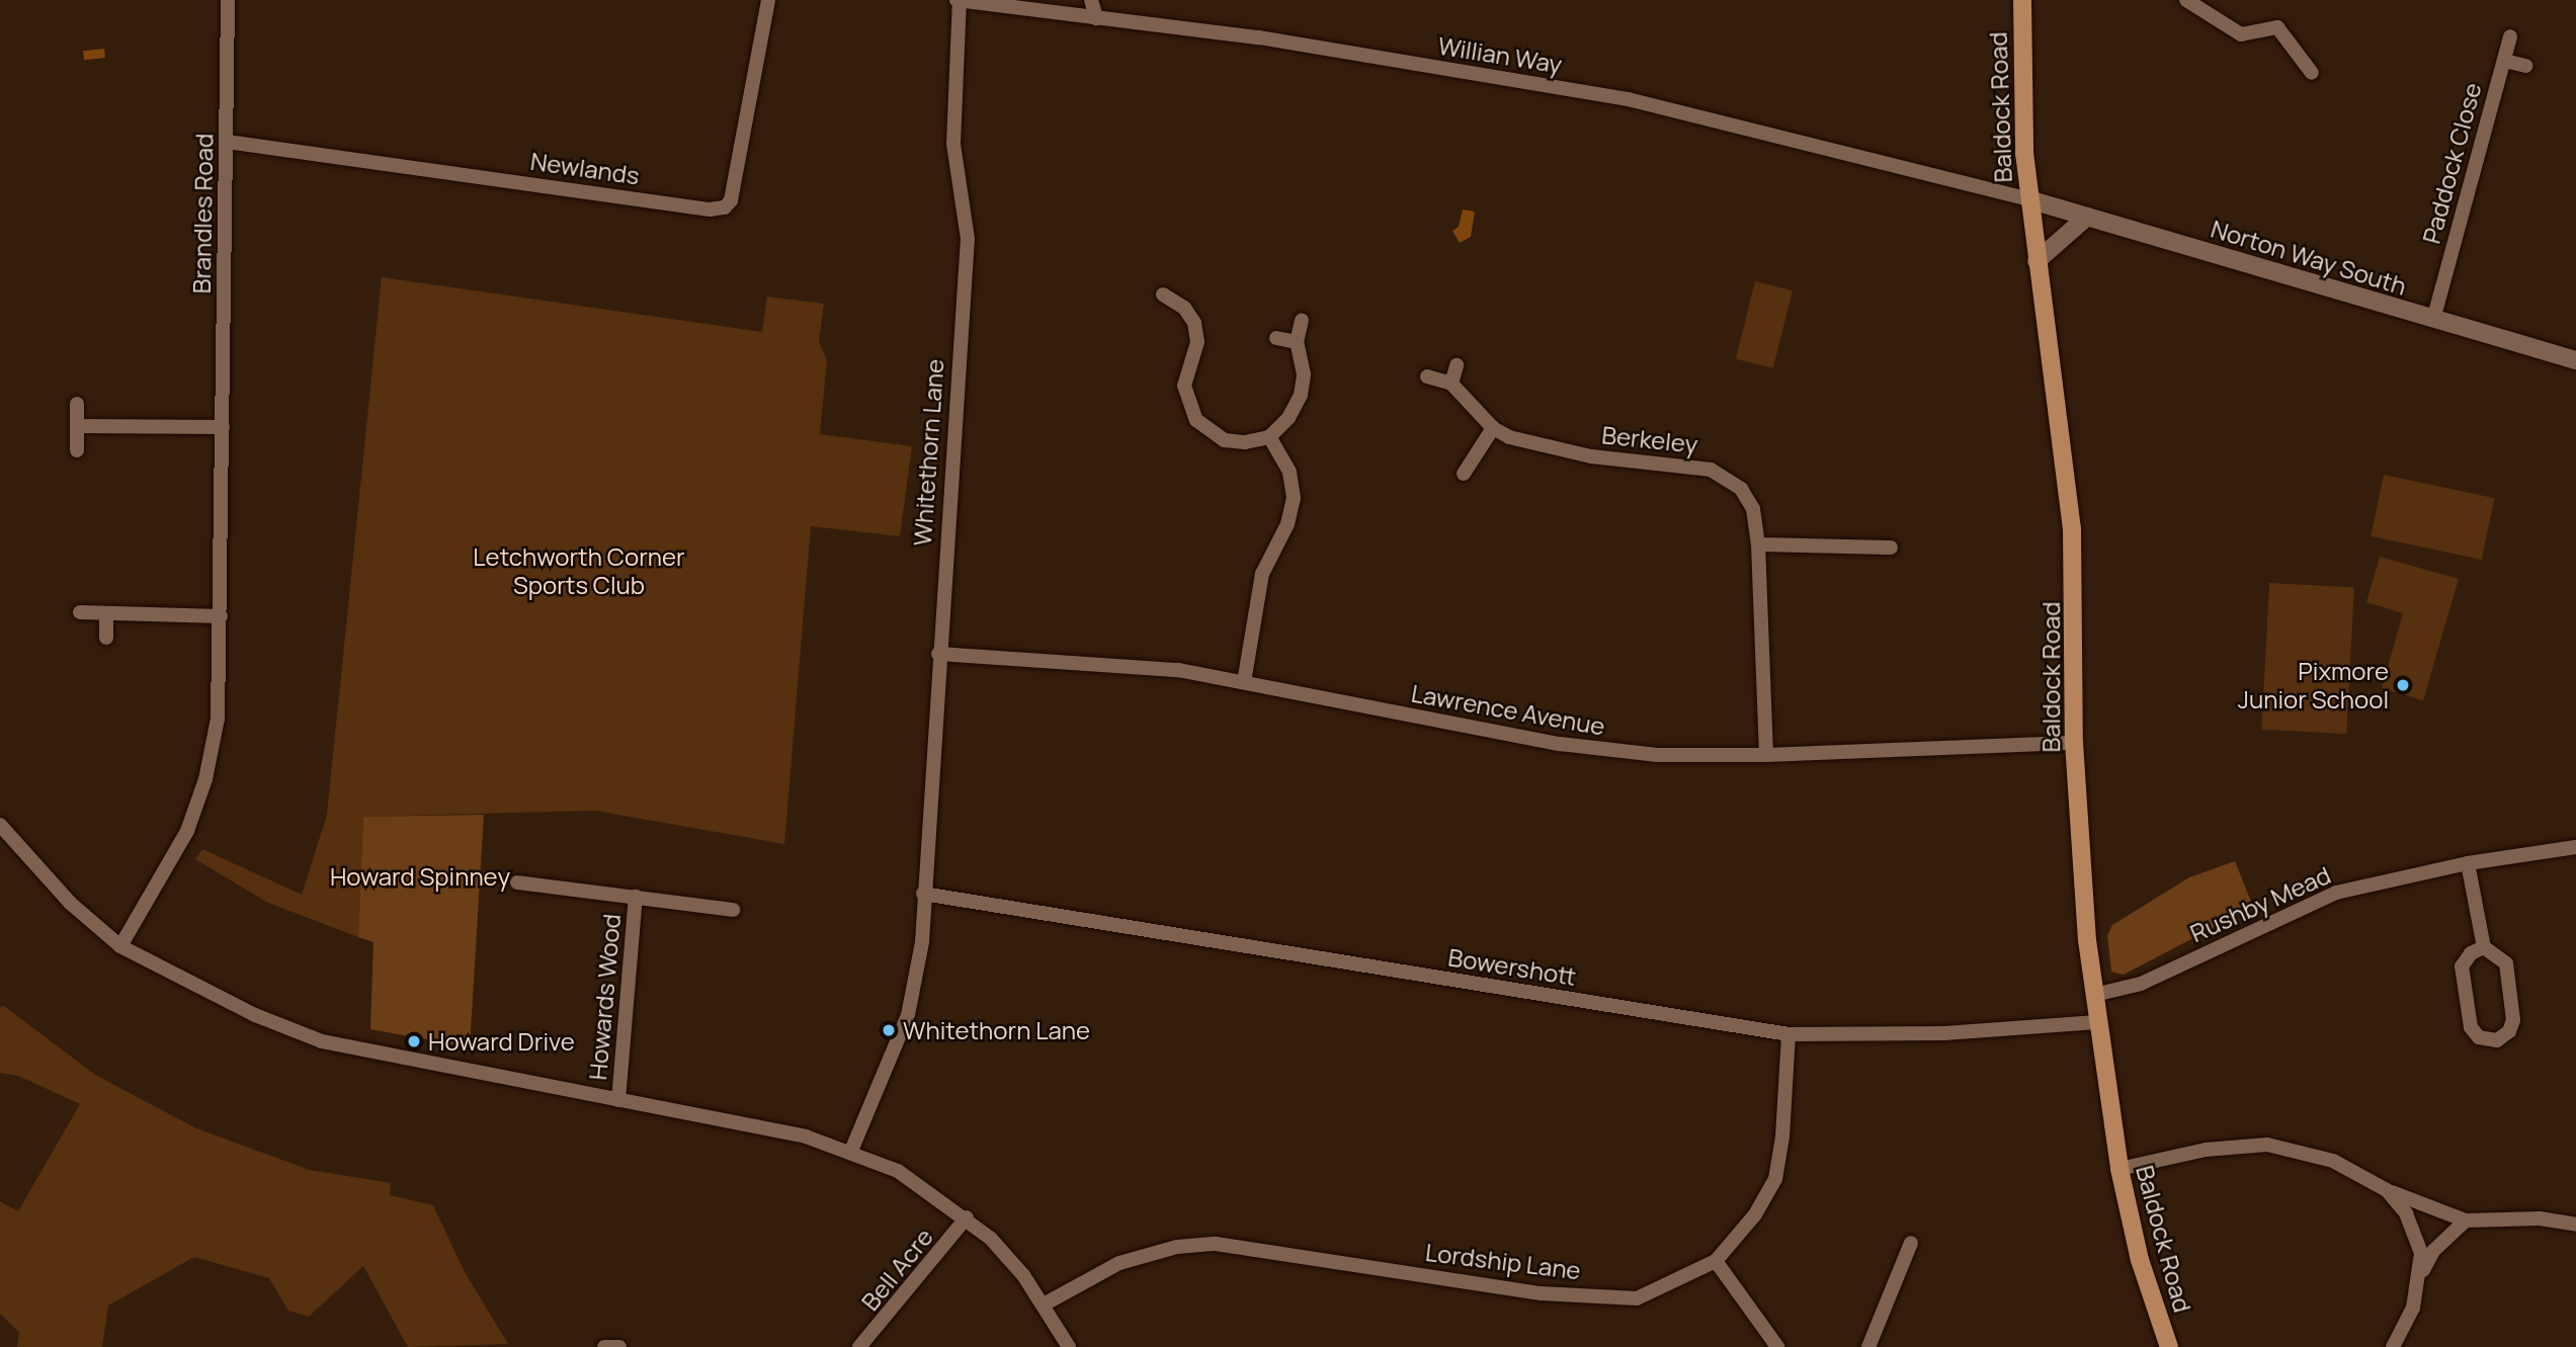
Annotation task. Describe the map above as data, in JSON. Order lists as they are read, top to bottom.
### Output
{
  "streets": {
    "main road": ["Baldock Road"],
    "street": [
      "Willian Way",
      "Paddock Close",
      "Newlands",
      "Brandles Road",
      "Norton Way South",
      "Berkeley",
      "Whitethorn Lane",
      "Lawrence Avenue",
      "Rushby Mead",
      "Bowershott",
      "Howards Wood",
      "Lordship Lane",
      "Bell Acre"
    ]
  },
  "crossings": [
    ["Willian Way", "Baldock Road"],
    ["Willian Way", "Norton Way South"],
    ["Willian Way", "Whitethorn Lane"],
    ["Baldock Road", "Norton Way South"],
    ["Baldock Road", "Lawrence Avenue"],
    ["Baldock Road", "Rushby Mead"],
    ["Baldock Road", "Bowershott"],
    ["Paddock Close", "Norton Way South"],
    ["Newlands", "Brandles Road"],
    ["Berkeley", "Lawrence Avenue"],
    ["Whitethorn Lane", "Lawrence Avenue"],
    ["Whitethorn Lane", "Bowershott"],
    ["Bowershott", "Lordship Lane"]
  ],
  "parks": ["Letchworth Corner Sports Club", "Howard Spinney"],
  "places": ["Pixmore Junior School", "Whitethorn Lane", "Howard Drive"]
}
